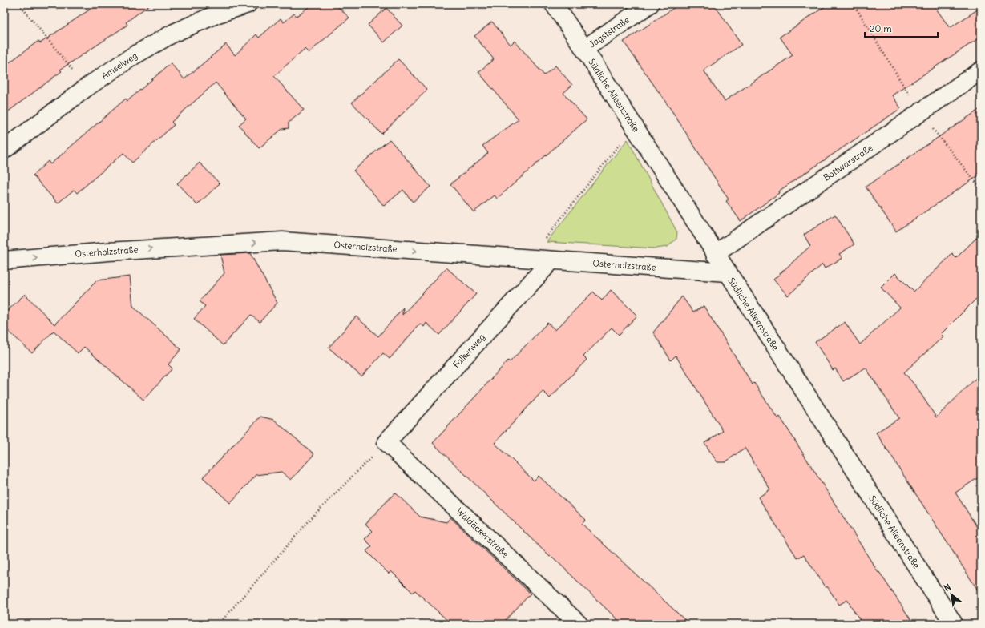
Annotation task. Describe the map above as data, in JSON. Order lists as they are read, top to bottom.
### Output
{
  "streets": {
    "street": [
      "Jagststraße",
      "Amselweg",
      "Südliche Alleenstraße",
      "Bottwarstraße",
      "Osterholzstraße",
      "Falkenweg",
      "Waldäckerstraße"
    ]
  },
  "crossings": [
    ["Jagststraße", "Südliche Alleenstraße"],
    ["Südliche Alleenstraße", "Bottwarstraße"],
    ["Südliche Alleenstraße", "Osterholzstraße"],
    ["Osterholzstraße", "Falkenweg"],
    ["Falkenweg", "Waldäckerstraße"]
  ],
  "one_way": ["Osterholzstraße"],
  "scale_bar": "20 m",
  "north": "top left"
}
